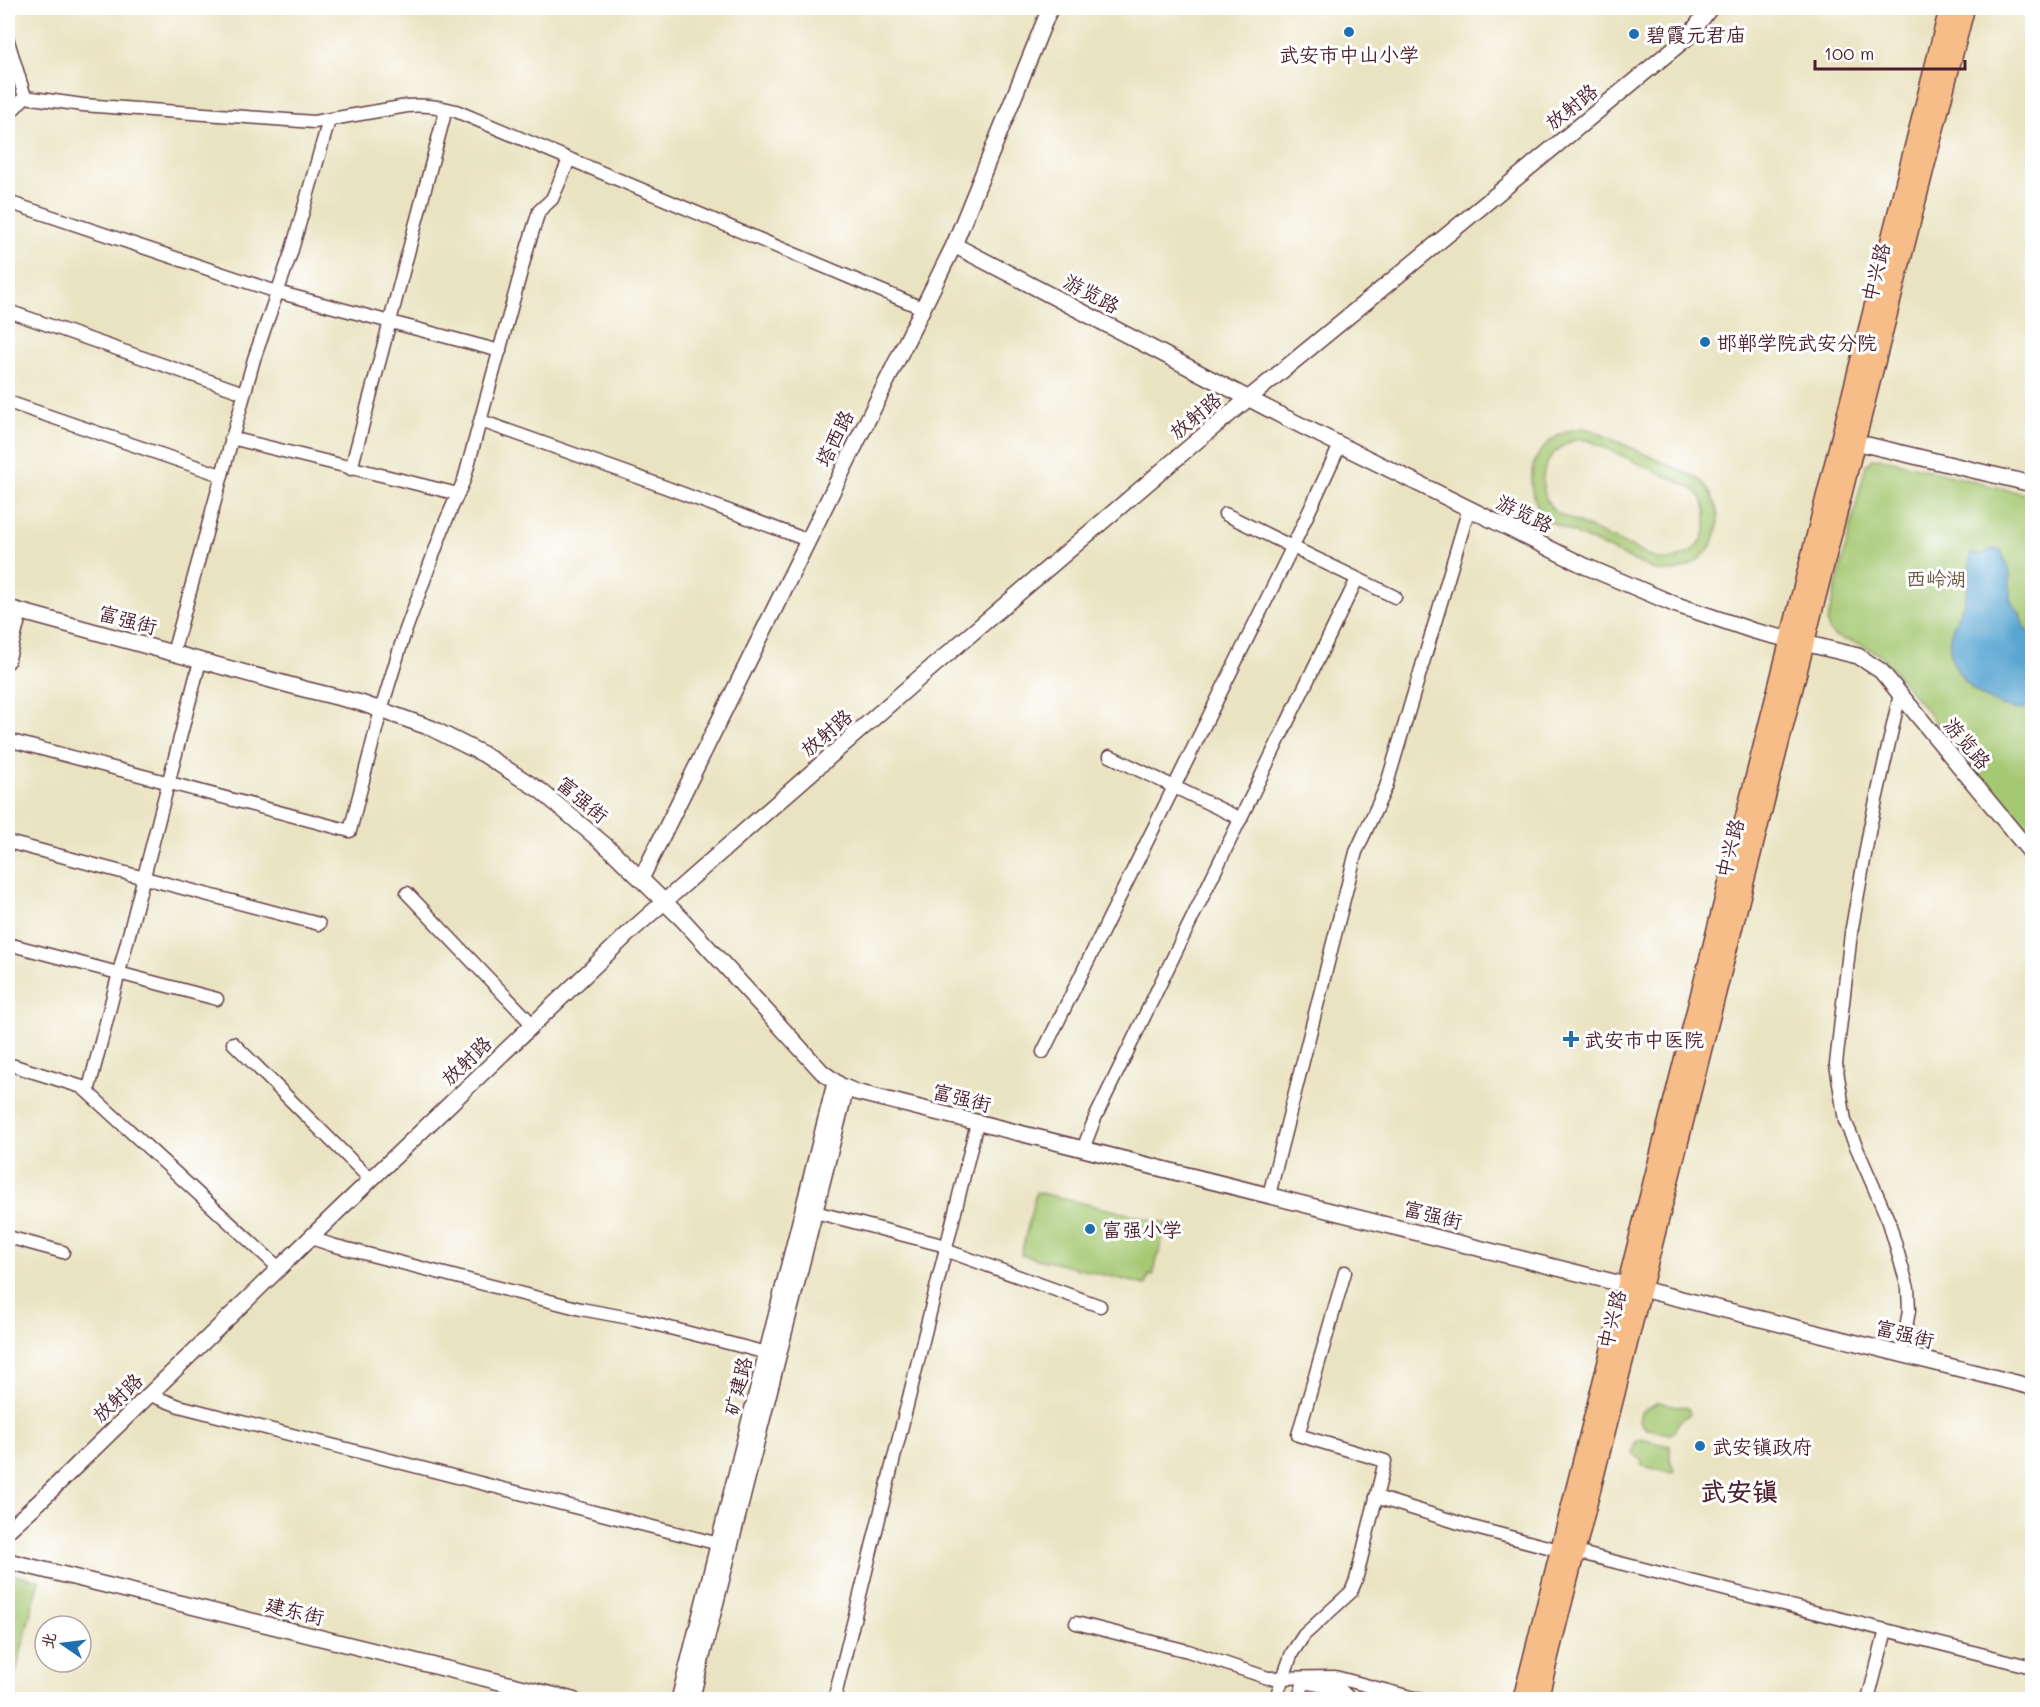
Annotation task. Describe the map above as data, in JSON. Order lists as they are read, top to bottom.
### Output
{
  "streets": {
    "main road": ["中兴路"],
    "street": [
      "放射路",
      "游览路",
      "塔西路",
      "富强街",
      "矿建路",
      "建东街"
    ]
  },
  "crossings": [
    ["放射路", "游览路"],
    ["放射路", "富强街"],
    ["中兴路", "游览路"],
    ["中兴路", "富强街"],
    ["游览路", "塔西路"],
    ["塔西路", "富强街"],
    ["富强街", "矿建路"]
  ],
  "districts": ["武安镇"],
  "parks": ["西岭湖"],
  "places": {
    "other": [
      "武安市中山小学",
      "碧霞元君庙",
      "邯郸学院武安分院",
      "富强小学",
      "武安镇政府"
    ],
    "health": ["武安市中医院"]
  },
  "scale_bar": "100 m",
  "north": "left"
}
